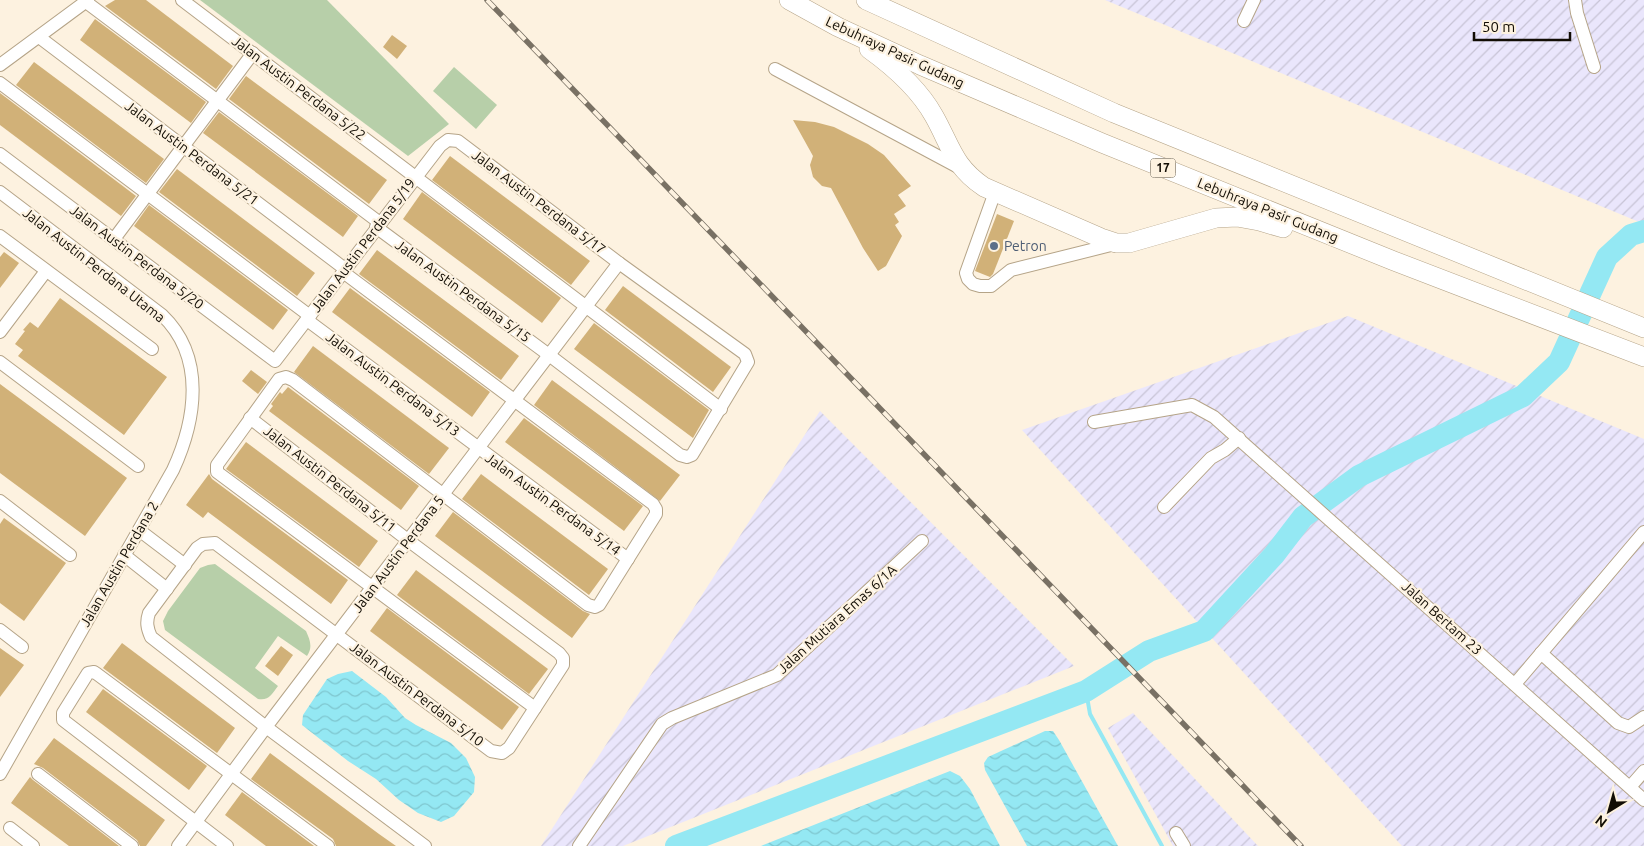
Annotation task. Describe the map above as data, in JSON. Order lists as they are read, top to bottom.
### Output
{
  "streets": {
    "highway": ["Lebuhraya Pasir Gudang", "17"],
    "street": [
      "Jalan Austin Perdana 5/22",
      "Jalan Austin Perdana 5/21",
      "Jalan Austin Perdana 5/17",
      "Jalan Austin Perdana 5/19",
      "Jalan Austin Perdana 5/20",
      "Jalan Austin Perdana Utama",
      "Jalan Austin Perdana 5/15",
      "Jalan Austin Perdana 5/13",
      "Jalan Austin Perdana 5/11",
      "Jalan Austin Perdana 5/14",
      "Jalan Austin Perdana 5",
      "Jalan Austin Perdana 2",
      "Jalan Bertam 23",
      "Jalan Mutiara Emas 6/1A",
      "Jalan Austin Perdana 5/10"
    ]
  },
  "crossings": [
    ["Jalan Austin Perdana 5/22", "Jalan Austin Perdana 5/17"],
    ["Jalan Austin Perdana 5/22", "Jalan Austin Perdana 5/19"],
    ["Jalan Austin Perdana 5/22", "Jalan Austin Perdana 5/15"],
    ["Jalan Austin Perdana 5/22", "Jalan Austin Perdana 5"],
    ["Jalan Austin Perdana 5/21", "Jalan Austin Perdana 5/19"],
    ["Jalan Austin Perdana 5/21", "Jalan Austin Perdana 5/14"],
    ["Jalan Austin Perdana 5/21", "Jalan Austin Perdana 5"],
    ["Jalan Austin Perdana 5/17", "Jalan Austin Perdana 5/19"],
    ["Jalan Austin Perdana 5/17", "Jalan Austin Perdana 5/15"],
    ["Jalan Austin Perdana 5/17", "Jalan Austin Perdana 5"],
    ["Jalan Austin Perdana 5/19", "Jalan Austin Perdana 5/20"],
    ["Jalan Austin Perdana 5/19", "Jalan Austin Perdana 5/15"],
    ["Jalan Austin Perdana 5/19", "Jalan Austin Perdana 5/13"],
    ["Jalan Austin Perdana Utama", "Jalan Austin Perdana 2"],
    ["Jalan Austin Perdana 5/15", "Jalan Austin Perdana 5"],
    ["Jalan Austin Perdana 5/13", "Jalan Austin Perdana 5/14"],
    ["Jalan Austin Perdana 5/13", "Jalan Austin Perdana 5"],
    ["Jalan Austin Perdana 5/11", "Jalan Austin Perdana 5"],
    ["Jalan Austin Perdana 5/11", "Jalan Austin Perdana 5/10"],
    ["Jalan Austin Perdana 5/14", "Jalan Austin Perdana 5"],
    ["Jalan Austin Perdana 5", "Jalan Austin Perdana 5/10"]
  ],
  "places": ["Petron"],
  "scale_bar": "50 m",
  "north": "bottom left"
}
